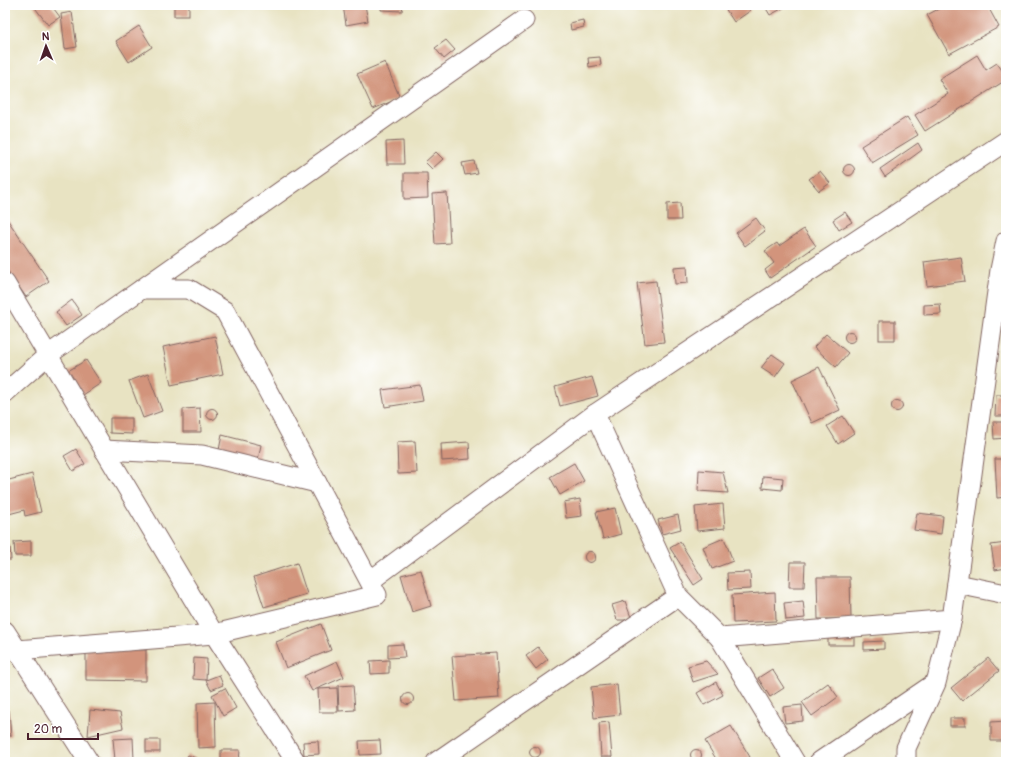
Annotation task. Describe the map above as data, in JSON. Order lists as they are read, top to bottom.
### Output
{
  "scale_bar": "20 m",
  "north": "top"
}
